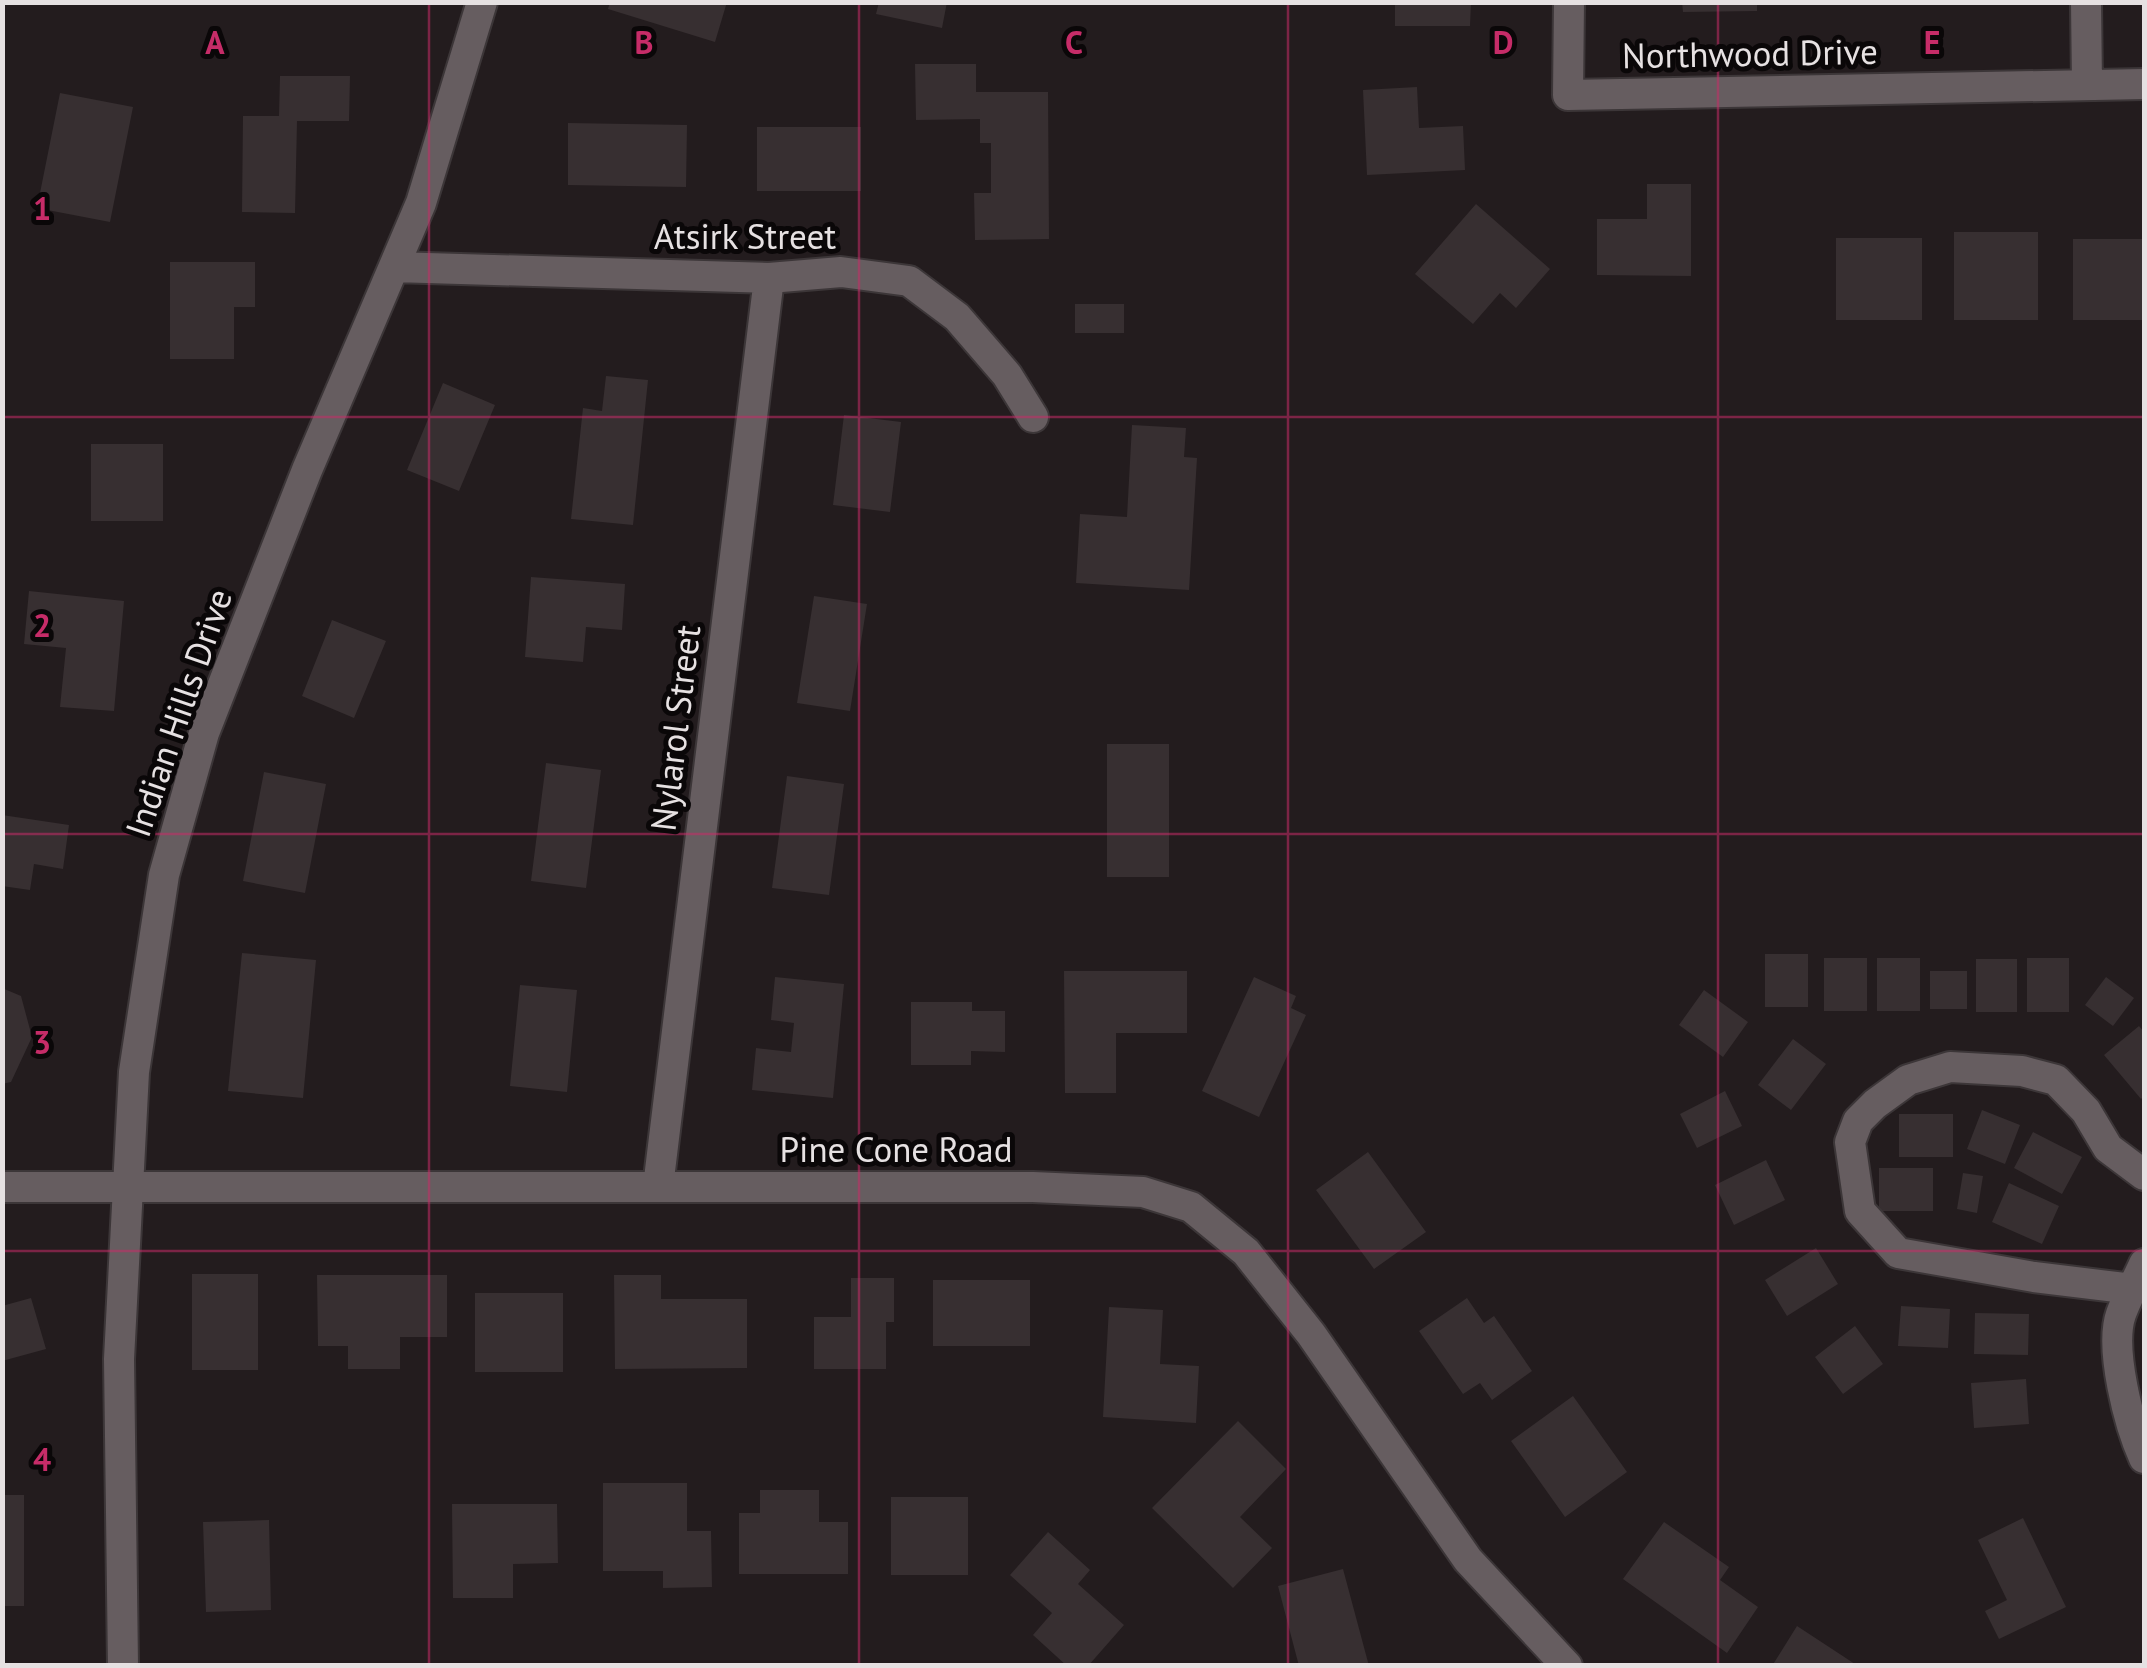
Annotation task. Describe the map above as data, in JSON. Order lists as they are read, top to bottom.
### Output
{
  "streets": {
    "street": [
      "Northwood Drive",
      "Atsirk Street",
      "Indian Hills Drive",
      "Nylarol Street",
      "Pine Cone Road"
    ]
  },
  "crossings": [
    ["Atsirk Street", "Indian Hills Drive"],
    ["Atsirk Street", "Nylarol Street"],
    ["Indian Hills Drive", "Pine Cone Road"],
    ["Nylarol Street", "Pine Cone Road"]
  ],
  "grid": {
    "columns": [
      "A",
      "B",
      "C",
      "D",
      "E"
    ],
    "rows": [
      "1",
      "2",
      "3",
      "4"
    ]
  }
}
